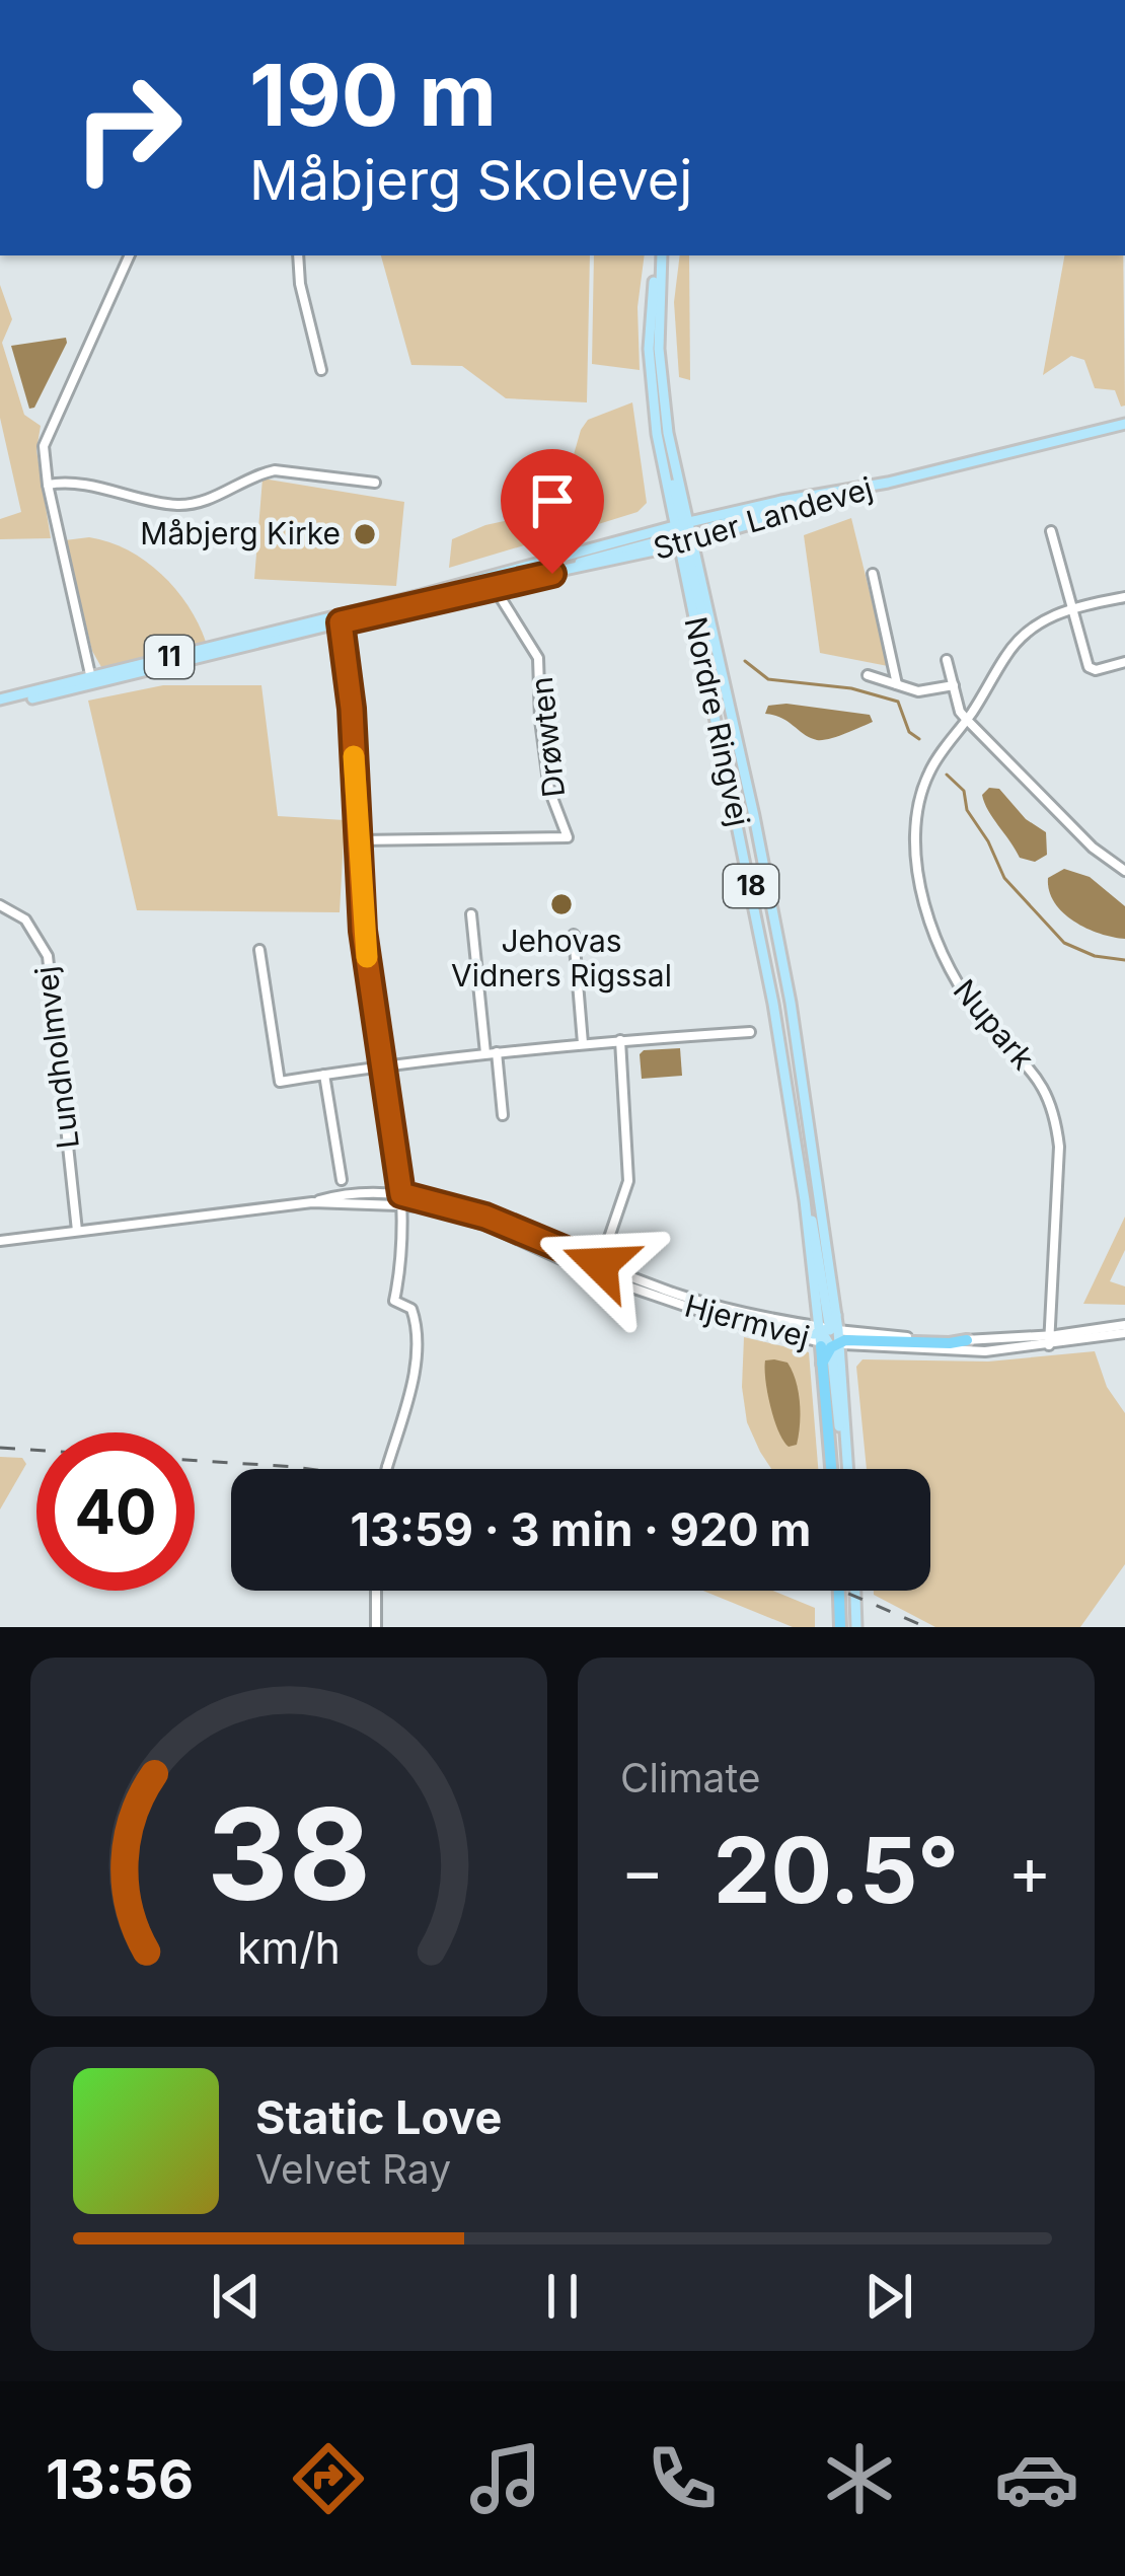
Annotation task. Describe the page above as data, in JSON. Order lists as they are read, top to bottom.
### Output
{
  "streets": {
    "highway": ["18"],
    "main road": ["Struer Landevej", "11", "Nordre Ringvej"],
    "street": [
      "Drøwten",
      "Nupark",
      "Lundholmvej",
      "Hjermvej"
    ]
  },
  "crossings": [
    ["Struer Landevej", "Nordre Ringvej"],
    ["Struer Landevej", "Drøwten"],
    ["Nordre Ringvej", "18"],
    ["Nordre Ringvej", "Hjermvej"],
    ["18", "Hjermvej"],
    ["Nupark", "Hjermvej"],
    ["Lundholmvej", "Hjermvej"]
  ],
  "places": ["Måbjerg Kirke", "Jehovas Vidners Rigssal"],
  "page": {
    "turn": ["190 m", "Måbjerg Skolevej"],
    "limit": "40",
    "trip": "13:59 · 3 min · 920 m",
    "tile": "Climate",
    "heat": ["−", "20.5°", "+"],
    "song": ["Static Love", "Velvet Ray"],
    "tabs": "13:56",
    "gauge": ["38", "km/h"]
  }
}
